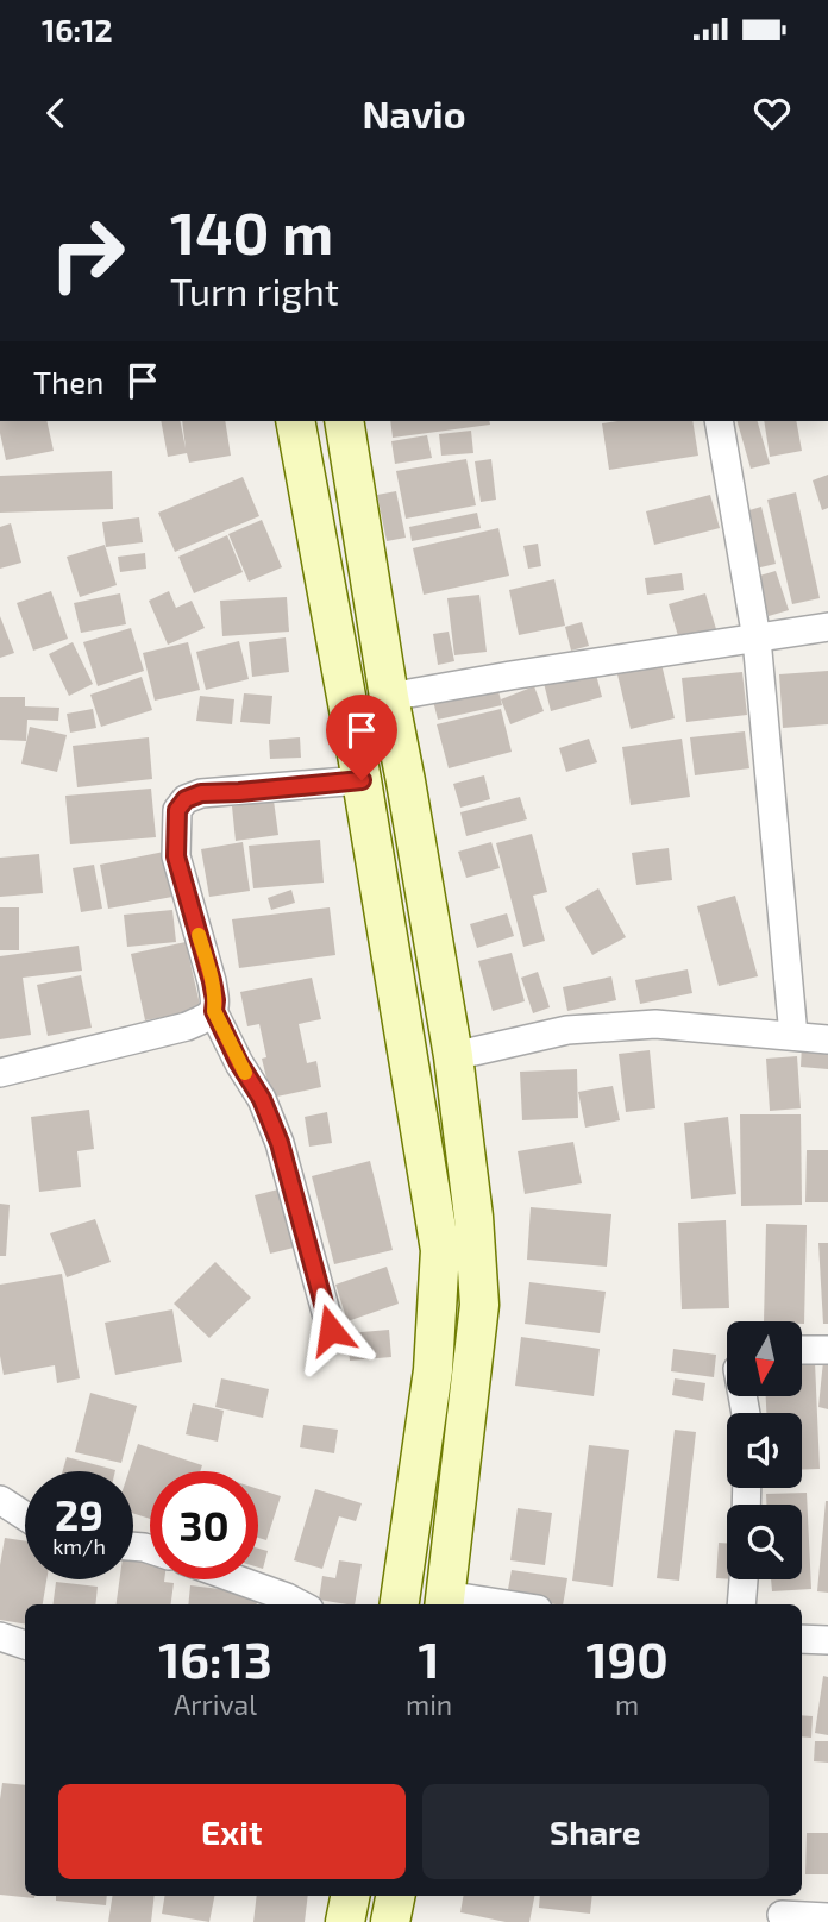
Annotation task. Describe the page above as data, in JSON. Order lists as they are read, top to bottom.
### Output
{
  "north": "bottom",
  "page": {
    "status": "16:12",
    "header": "Navio",
    "turn": ["140 m", "Turn right"],
    "then": "Then",
    "speed": "29 km/h",
    "limit": "30",
    "eta": [
      "16:13",
      "Arrival",
      "1",
      "min",
      "190",
      "m"
    ],
    "buttons": ["Exit", "Share"]
  }
}
